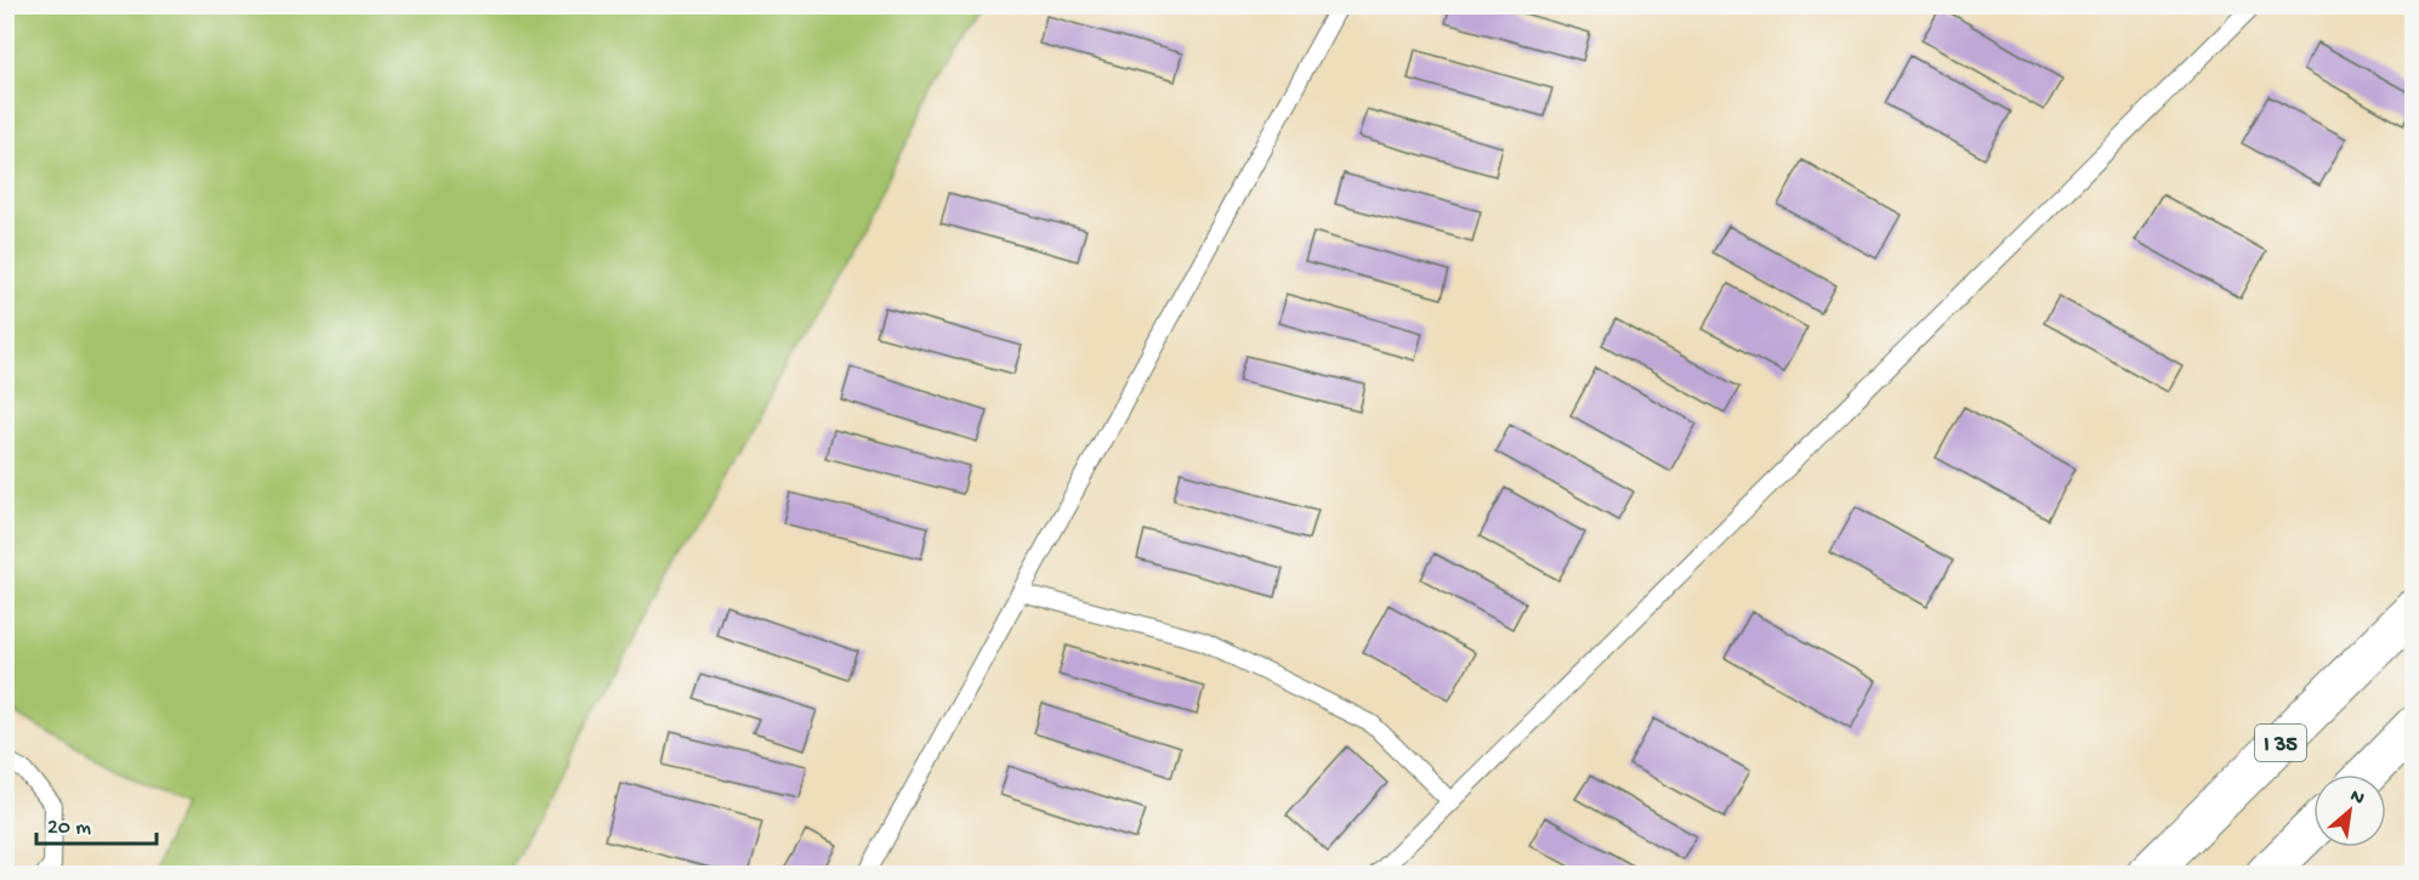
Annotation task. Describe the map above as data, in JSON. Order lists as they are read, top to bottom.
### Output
{
  "streets": {
    "highway": ["I 35"]
  },
  "scale_bar": "20 m",
  "north": "top right"
}
